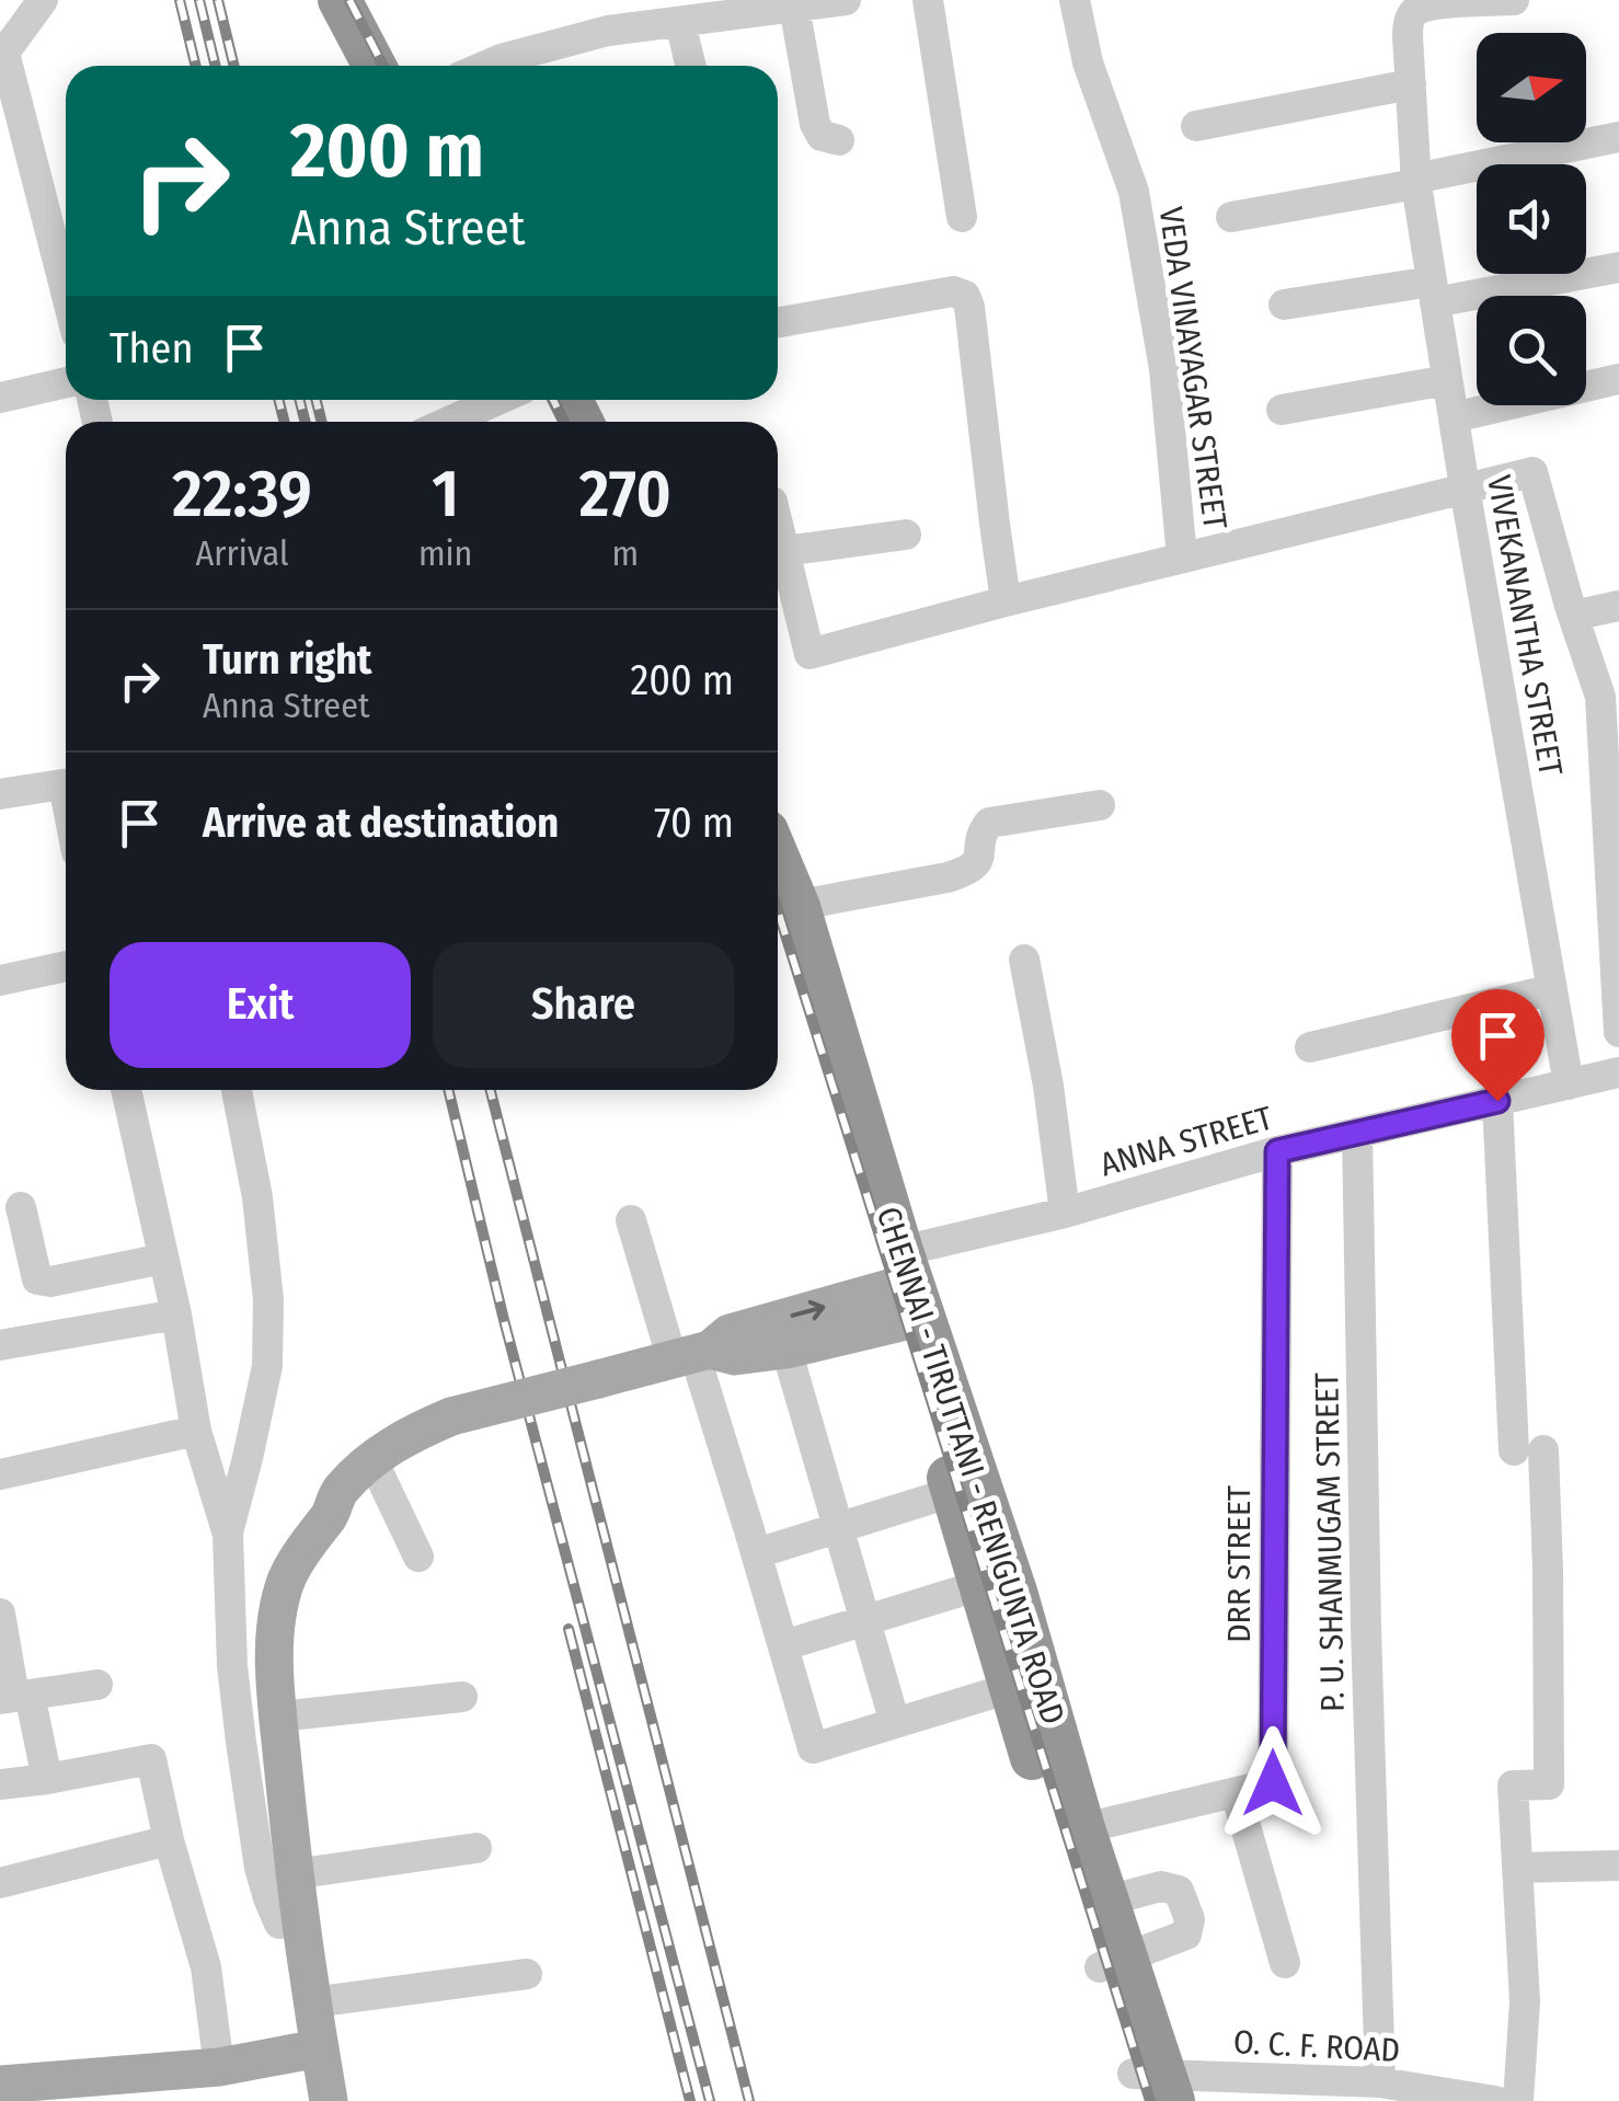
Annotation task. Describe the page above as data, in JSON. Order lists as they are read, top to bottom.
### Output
{
  "streets": {
    "highway": ["CHENNAI - TIRUTTANI - RENIGUNTA ROAD"],
    "street": [
      "VEDA VINAYAGAR STREET",
      "VIVEKANANTHA STREET",
      "ANNA STREET",
      "P. U. SHANMUGAM STREET",
      "DRR STREET",
      "O. C. F. ROAD"
    ]
  },
  "crossings": [
    ["VIVEKANANTHA STREET", "ANNA STREET"],
    ["ANNA STREET", "CHENNAI - TIRUTTANI - RENIGUNTA ROAD"],
    ["ANNA STREET", "P. U. SHANMUGAM STREET"],
    ["ANNA STREET", "DRR STREET"],
    ["CHENNAI - TIRUTTANI - RENIGUNTA ROAD", "DRR STREET"],
    ["CHENNAI - TIRUTTANI - RENIGUNTA ROAD", "O. C. F. ROAD"],
    ["P. U. SHANMUGAM STREET", "O. C. F. ROAD"]
  ],
  "north": "right",
  "page": {
    "turn": ["200 m", "Anna Street"],
    "then": "Then",
    "eta": [
      "22:39",
      "Arrival",
      "1",
      "min",
      "270",
      "m"
    ],
    "list": [
      {
        "name": "Turn right",
        "note": "Anna Street",
        "value": "200 m"
      },
      {
        "name": "Arrive at destination",
        "value": "70 m"
      }
    ],
    "buttons": ["Exit", "Share"]
  }
}
